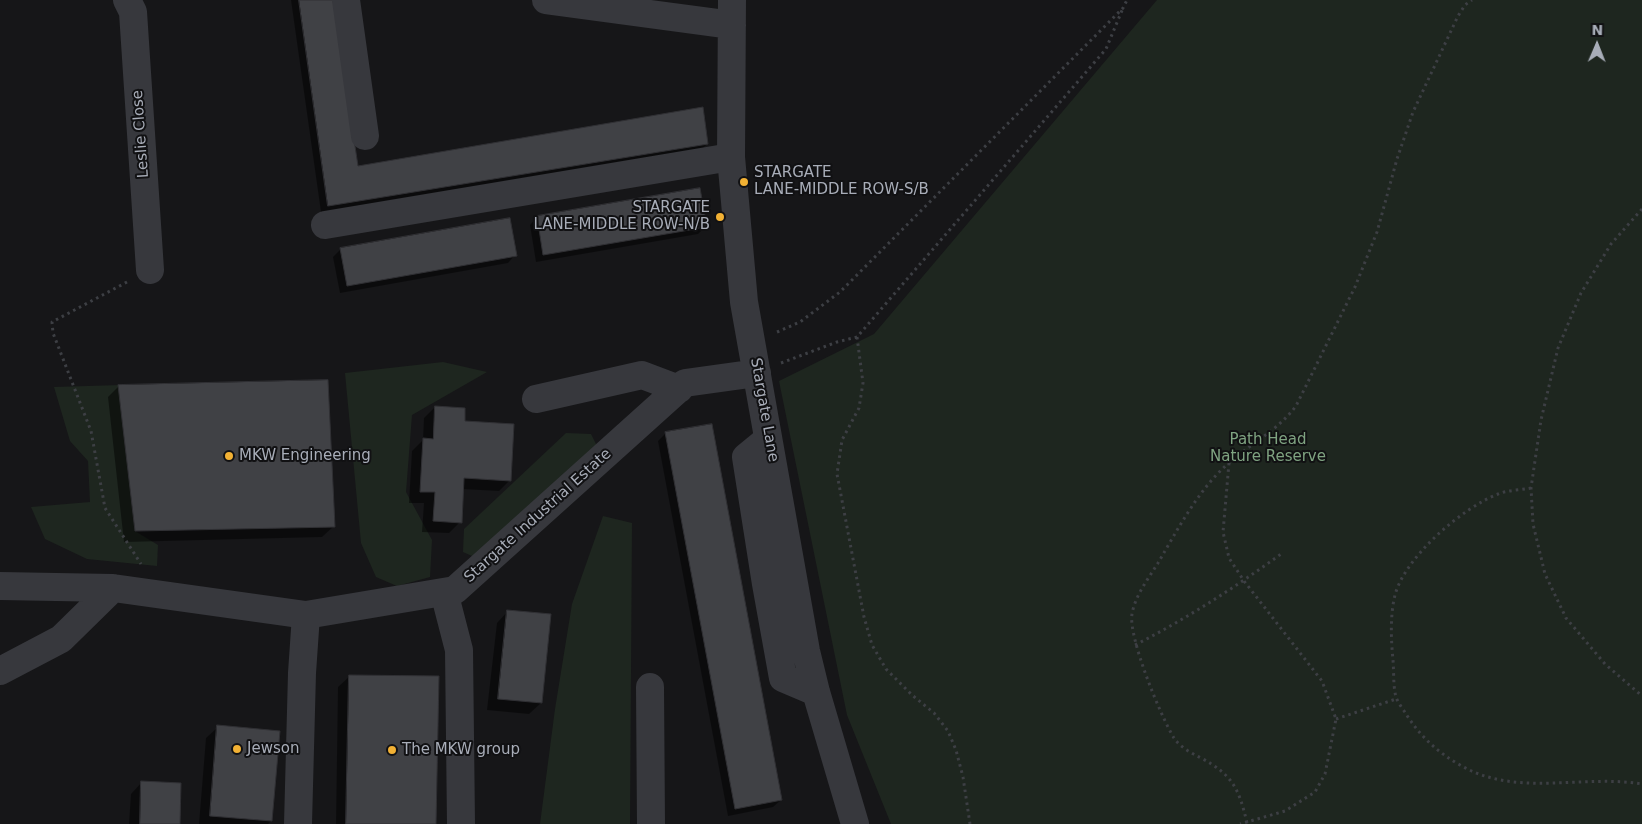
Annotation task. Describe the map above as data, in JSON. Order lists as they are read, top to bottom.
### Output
{
  "streets": {
    "street": ["Leslie Close", "Stargate Lane", "Stargate Industrial Estate"]
  },
  "crossings": [
    ["Stargate Lane", "Stargate Industrial Estate"]
  ],
  "parks": ["Path Head Nature Reserve"],
  "places": [
    "STARGATE LANE-MIDDLE ROW-S/B",
    "STARGATE LANE-MIDDLE ROW-N/B",
    "MKW Engineering",
    "Jewson",
    "The MKW group"
  ],
  "north": "top"
}
